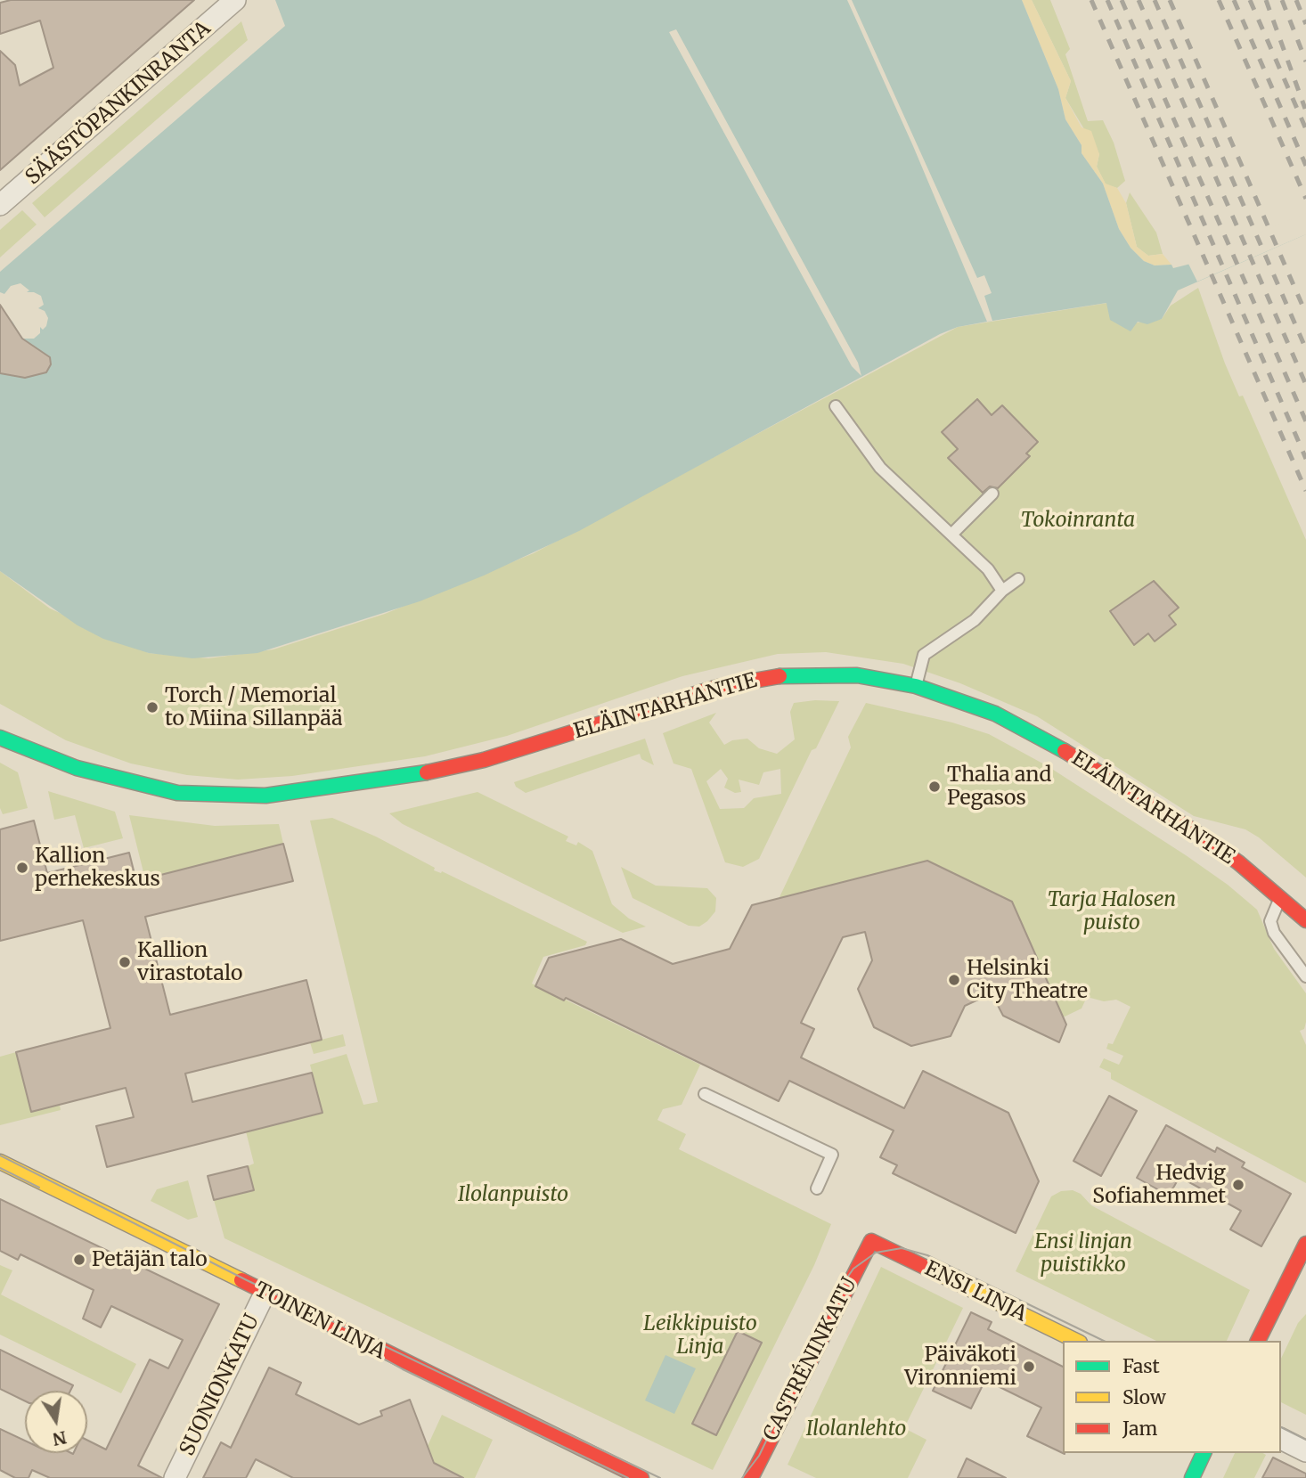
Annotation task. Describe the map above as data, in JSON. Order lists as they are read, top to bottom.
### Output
{
  "streets": {
    "main road": [
      "ELÄINTARHANTIE",
      "ENSI LINJA",
      "TOINEN LINJA",
      "CASTRÉNINKATU"
    ],
    "street": ["SÄÄSTÖPANKINRANTA", "SUONIONKATU"]
  },
  "crossings": [
    ["ENSI LINJA", "CASTRÉNINKATU"],
    ["TOINEN LINJA", "SUONIONKATU"]
  ],
  "parks": [
    "Tokoinranta",
    "Tarja Halosen puisto",
    "Ilolanpuisto",
    "Ensi linjan puistikko",
    "Leikkipuisto Linja",
    "Ilolanlehto"
  ],
  "places": [
    "Torch / Memorial to Miina Sillanpää",
    "Thalia and Pegasos",
    "Kallion perhekeskus",
    "Kallion virastotalo",
    "Helsinki City Theatre",
    "Hedvig Sofiahemmet",
    "Petäjän talo",
    "Päiväkoti Vironniemi"
  ],
  "legend": ["Fast", "Slow", "Jam"],
  "north": "bottom"
}
